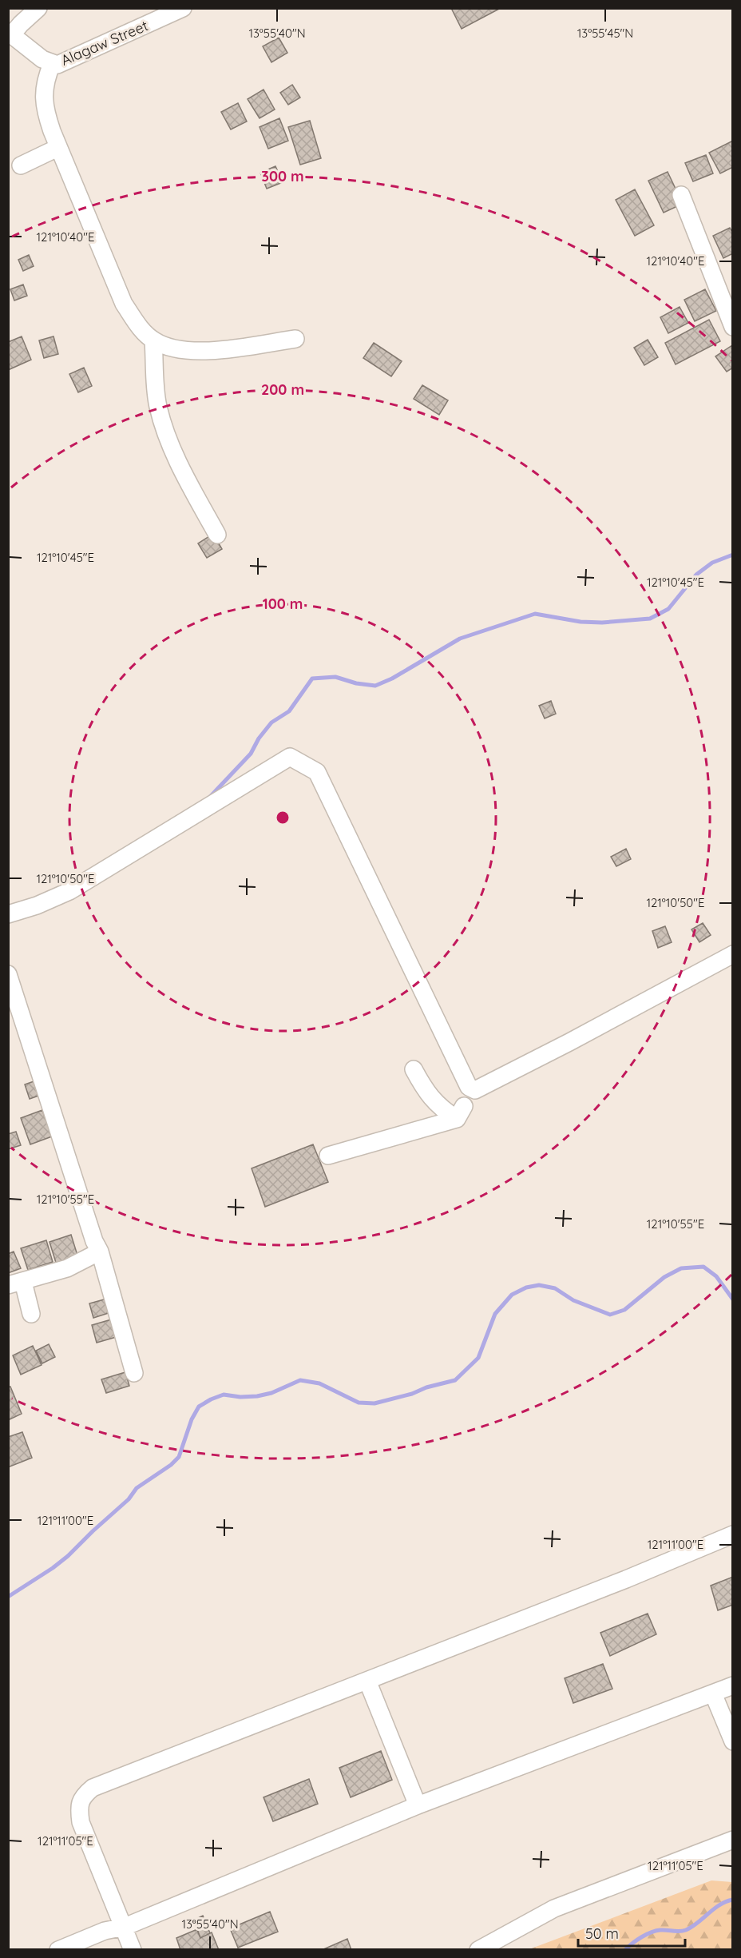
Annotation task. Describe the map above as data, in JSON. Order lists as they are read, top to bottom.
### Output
{
  "streets": {
    "street": ["Alagaw Street"]
  },
  "scale_bar": "50 m",
  "coordinates": [
    "13°55'40\"N",
    "13°55'45\"N",
    "121°10'40\"E",
    "121°10'45\"E",
    "121°10'50\"E",
    "121°10'55\"E",
    "121°11'00\"E",
    "121°11'05\"E"
  ],
  "rings": ["300 m", "200 m", "100 m"]
}
